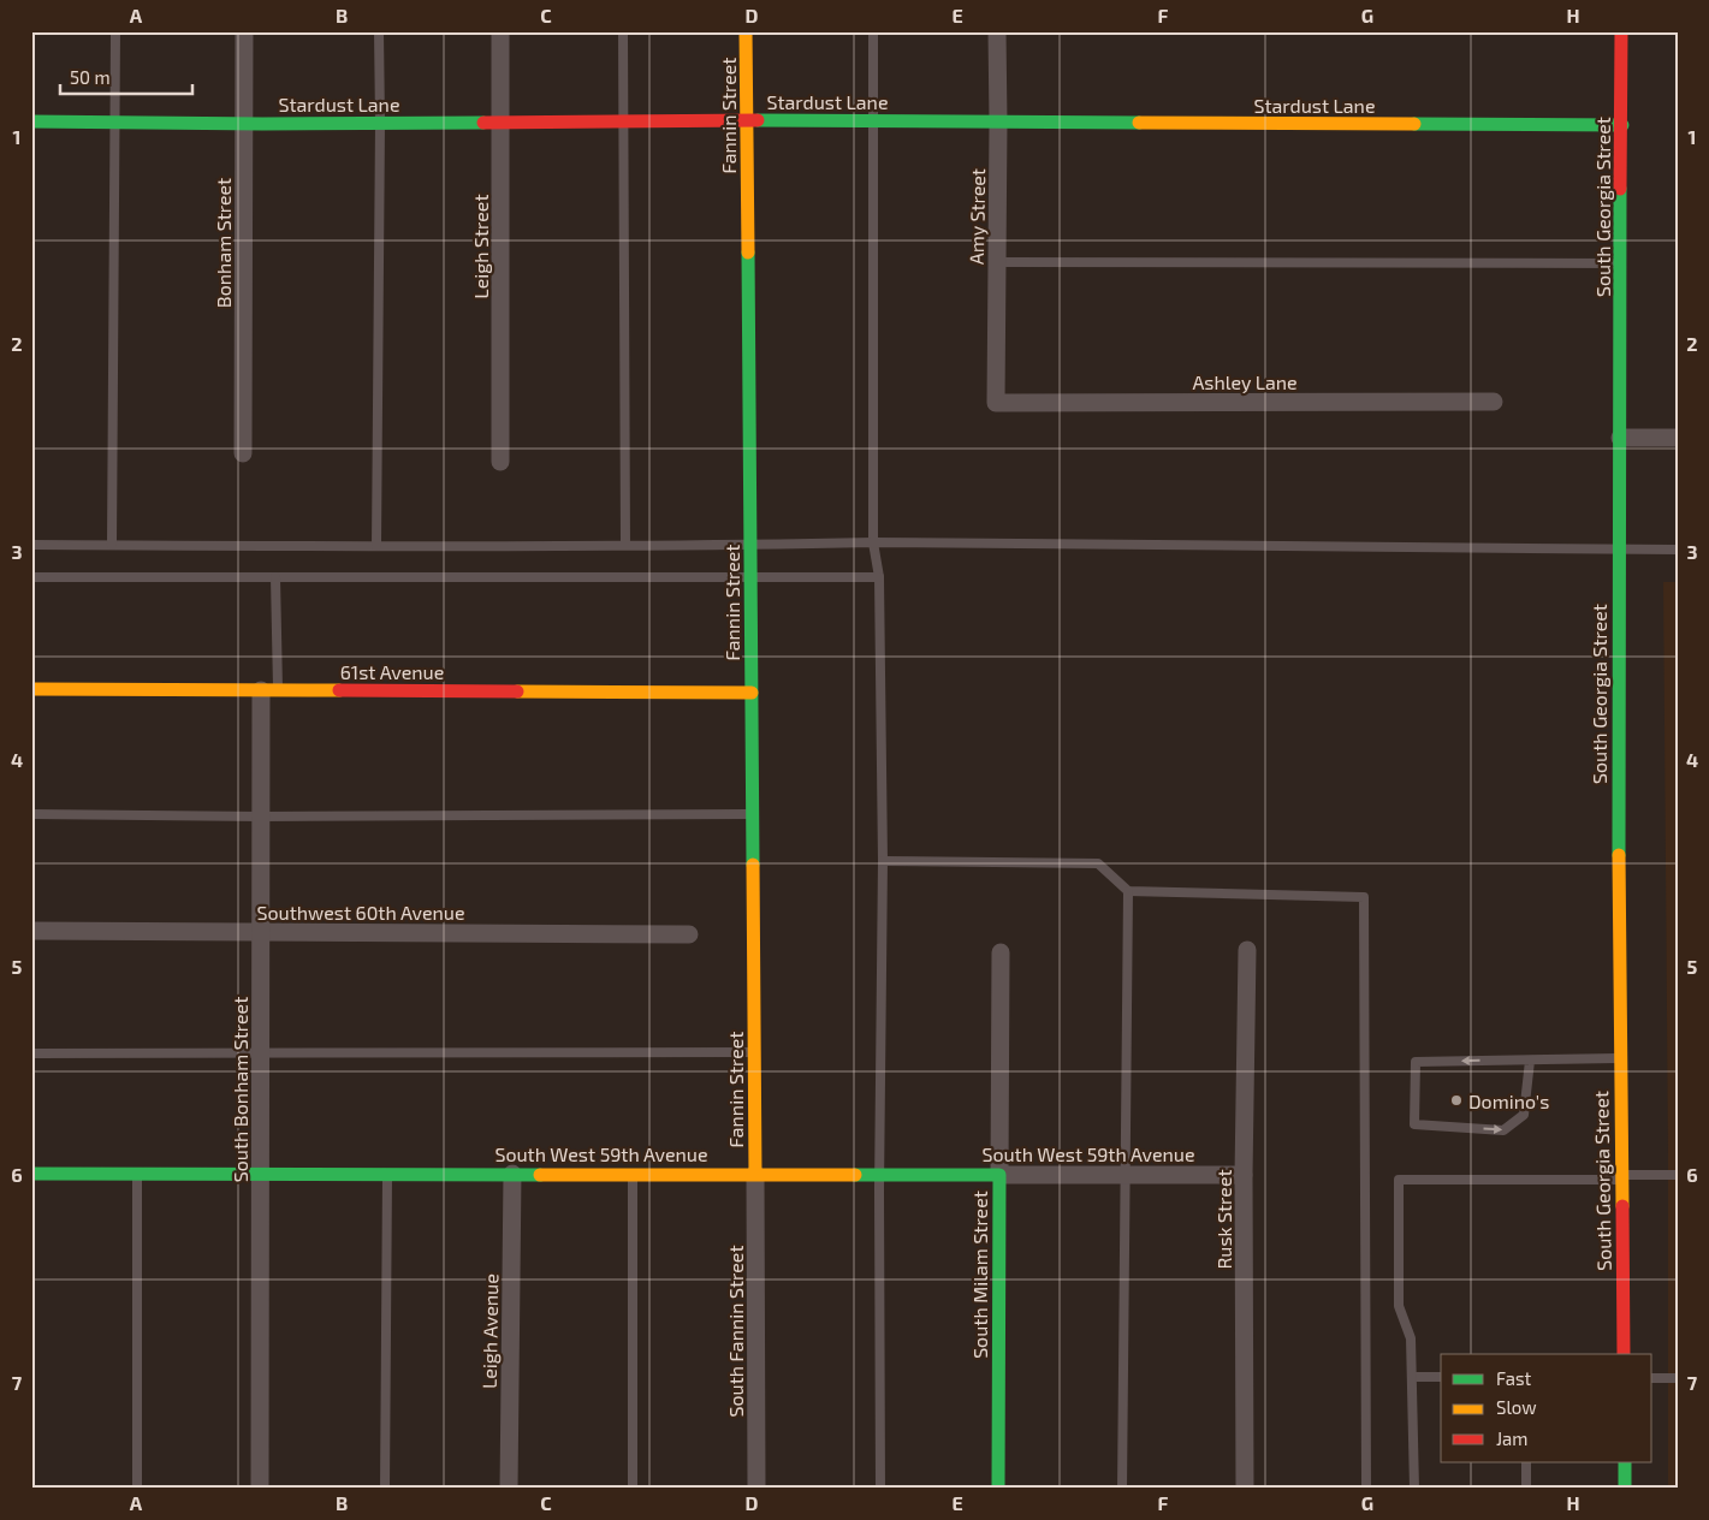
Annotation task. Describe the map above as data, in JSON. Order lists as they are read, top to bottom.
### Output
{
  "streets": {
    "street": [
      "Stardust Lane",
      "Fannin Street",
      "South Georgia Street",
      "Amy Street",
      "Bonham Street",
      "Leigh Street",
      "Ashley Lane",
      "61st Avenue",
      "Southwest 60th Avenue",
      "South Bonham Street",
      "South West 59th Avenue",
      "Rusk Street",
      "South Milam Street",
      "Leigh Avenue",
      "South Fannin Street"
    ]
  },
  "crossings": [
    ["Stardust Lane", "Fannin Street"],
    ["Stardust Lane", "South Georgia Street"],
    ["Stardust Lane", "Amy Street"],
    ["Stardust Lane", "Bonham Street"],
    ["Stardust Lane", "Leigh Street"],
    ["Fannin Street", "61st Avenue"],
    ["Fannin Street", "South West 59th Avenue"],
    ["Fannin Street", "South Fannin Street"],
    ["Amy Street", "Ashley Lane"],
    ["61st Avenue", "South Bonham Street"],
    ["Southwest 60th Avenue", "South Bonham Street"],
    ["South Bonham Street", "South West 59th Avenue"],
    ["South West 59th Avenue", "Rusk Street"],
    ["South West 59th Avenue", "South Milam Street"],
    ["South West 59th Avenue", "Leigh Avenue"],
    ["South West 59th Avenue", "South Fannin Street"]
  ],
  "places": ["Domino's"],
  "legend": ["Fast", "Slow", "Jam"],
  "scale_bar": "50 m",
  "grid": {
    "columns": [
      "A",
      "B",
      "C",
      "D",
      "E",
      "F",
      "G",
      "H"
    ],
    "rows": [
      "1",
      "2",
      "3",
      "4",
      "5",
      "6",
      "7"
    ]
  }
}
